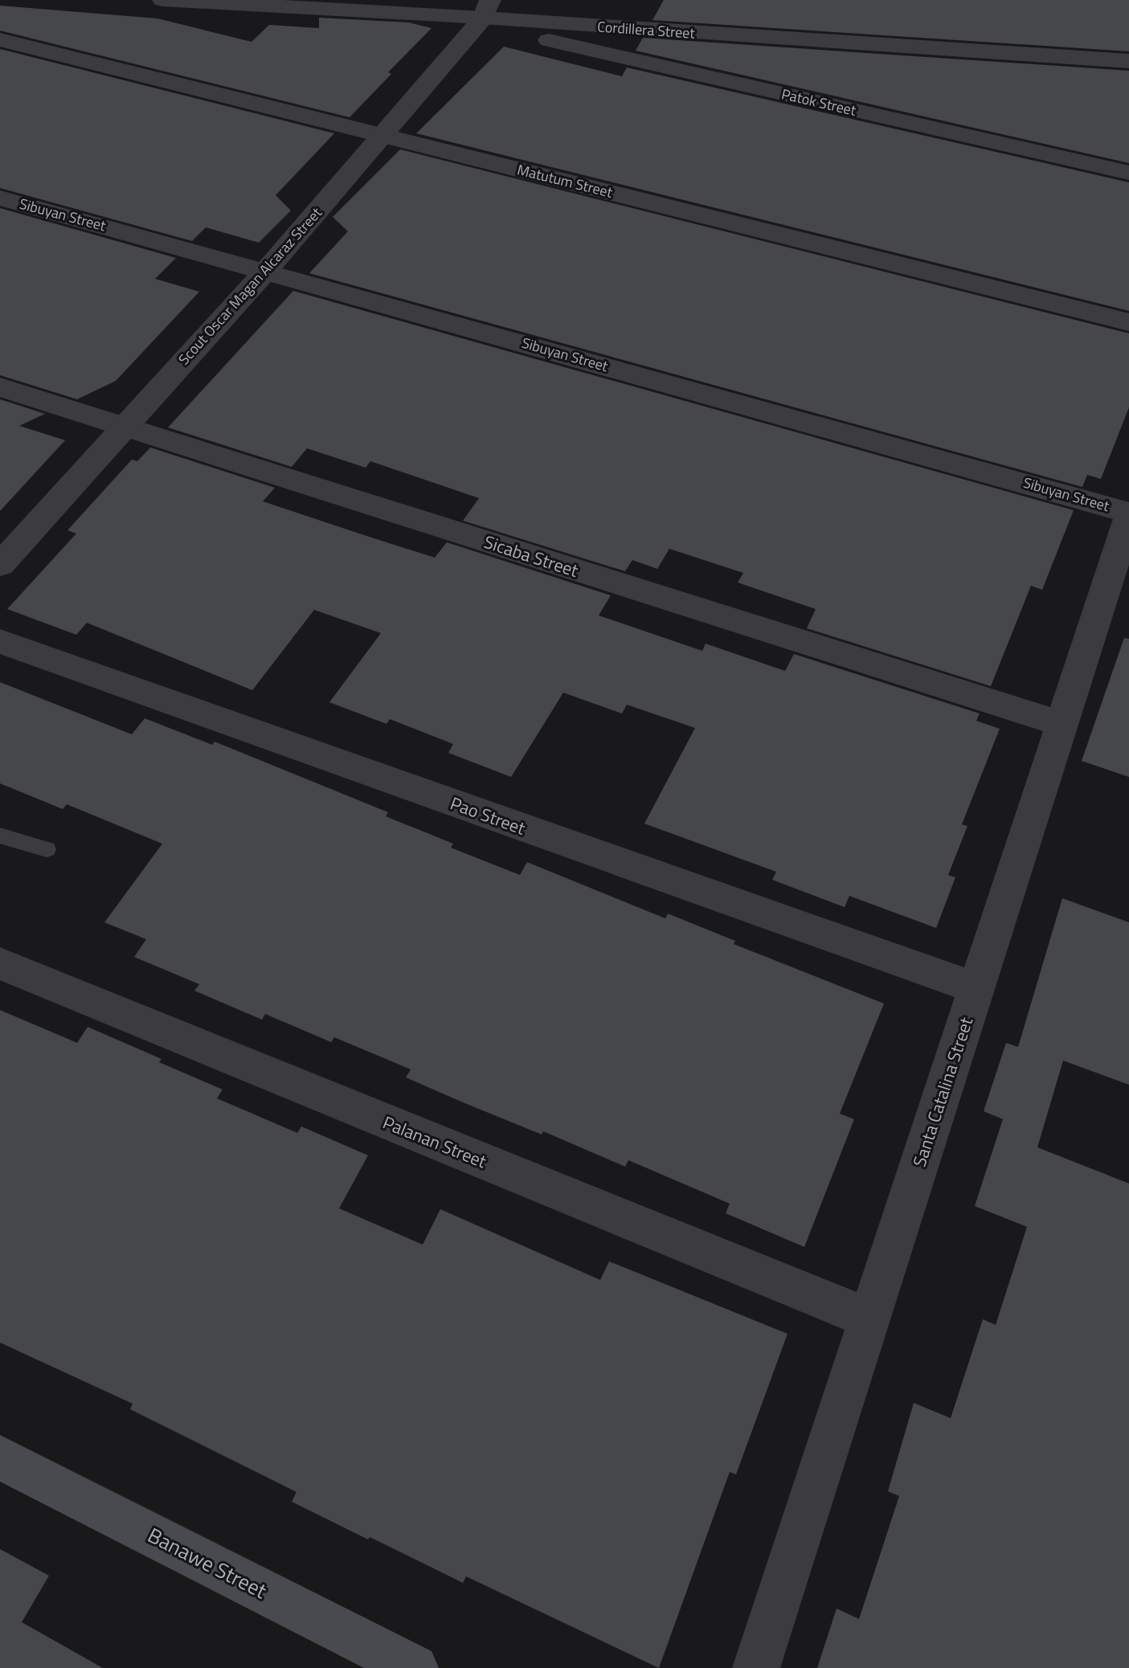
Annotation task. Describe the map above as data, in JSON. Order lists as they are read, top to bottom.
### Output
{
  "streets": {
    "main road": ["Banawe Street"],
    "street": [
      "Cordillera Street",
      "Patok Street",
      "Matutum Street",
      "Sibuyan Street",
      "Scout Oscar Magan Alcaraz Street",
      "Sicaba Street",
      "Pao Street",
      "Santa Catalina Street",
      "Palanan Street"
    ]
  },
  "crossings": [
    ["Cordillera Street", "Patok Street"],
    ["Cordillera Street", "Scout Oscar Magan Alcaraz Street"],
    ["Matutum Street", "Scout Oscar Magan Alcaraz Street"],
    ["Sibuyan Street", "Scout Oscar Magan Alcaraz Street"],
    ["Sibuyan Street", "Santa Catalina Street"],
    ["Scout Oscar Magan Alcaraz Street", "Sicaba Street"],
    ["Sicaba Street", "Santa Catalina Street"],
    ["Pao Street", "Santa Catalina Street"],
    ["Santa Catalina Street", "Palanan Street"]
  ]
}
